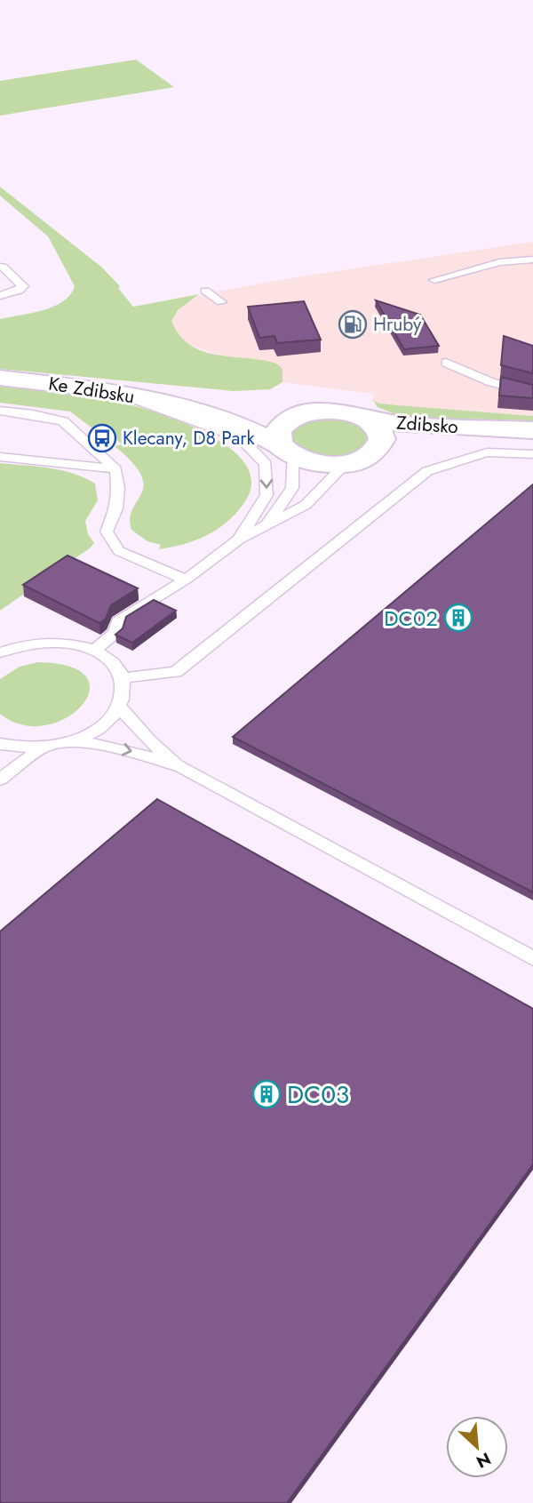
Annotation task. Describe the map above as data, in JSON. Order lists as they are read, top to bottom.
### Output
{
  "streets": {
    "main road": ["Ke Zdibsku", "Zdibsko"]
  },
  "crossings": [
    ["Ke Zdibsku", "Zdibsko"]
  ],
  "places": {
    "fuel station": ["Hrubý"],
    "bus stop": ["Klecany, D8 Park"],
    "building": ["DC02", "DC03"]
  },
  "north": "bottom right"
}
